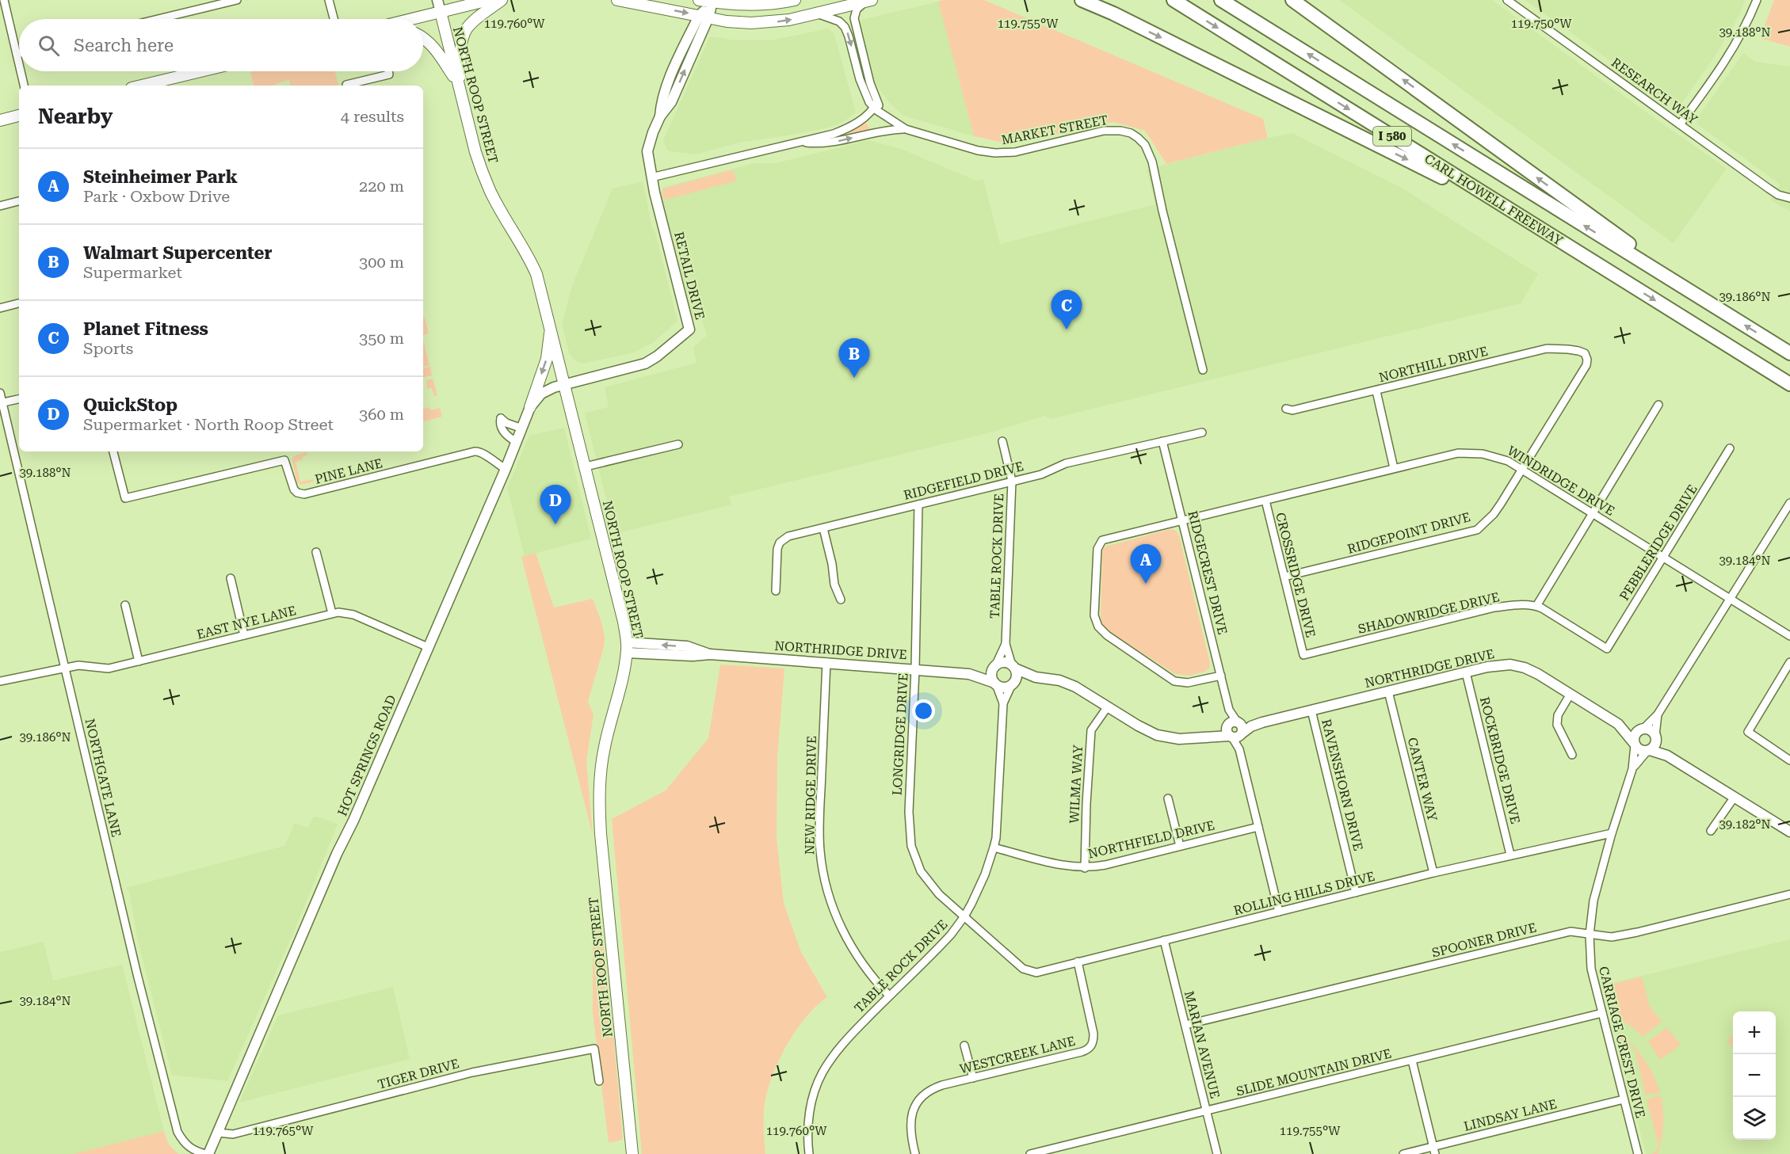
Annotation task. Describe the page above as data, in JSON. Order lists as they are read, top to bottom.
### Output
{
  "streets": {
    "highway": ["I 580", "CARL HOWELL FREEWAY"],
    "main road": ["NORTH ROOP STREET"],
    "street": [
      "RESEARCH WAY",
      "MARKET STREET",
      "RETAIL DRIVE",
      "NORTHILL DRIVE",
      "PINE LANE",
      "RIDGEFIELD DRIVE",
      "WINDRIDGE DRIVE",
      "RIDGEPOINT DRIVE",
      "PEBBLERIDGE DRIVE",
      "TABLE ROCK DRIVE",
      "RIDGECREST DRIVE",
      "CROSSRIDGE DRIVE",
      "SHADOWRIDGE DRIVE",
      "EAST NYE LANE",
      "NORTHRIDGE DRIVE",
      "LONGRIDGE DRIVE",
      "HOT SPRINGS ROAD",
      "ROCKBRIDGE DRIVE",
      "NORTHGATE LANE",
      "CANTER WAY",
      "WILMA WAY",
      "RAVENSHORN DRIVE",
      "NEW RIDGE DRIVE",
      "NORTHFIELD DRIVE",
      "ROLLING HILLS DRIVE",
      "SPOONER DRIVE",
      "CARRIAGE CREST DRIVE",
      "MARIAN AVENUE",
      "WESTCREEK LANE",
      "SLIDE MOUNTAIN DRIVE",
      "TIGER DRIVE",
      "LINDSAY LANE"
    ]
  },
  "crossings": [
    ["NORTH ROOP STREET", "RETAIL DRIVE"],
    ["NORTH ROOP STREET", "NORTHRIDGE DRIVE"],
    ["NORTH ROOP STREET", "HOT SPRINGS ROAD"],
    ["RETAIL DRIVE", "HOT SPRINGS ROAD"],
    ["NORTHILL DRIVE", "RIDGEPOINT DRIVE"],
    ["PINE LANE", "HOT SPRINGS ROAD"],
    ["RIDGEFIELD DRIVE", "TABLE ROCK DRIVE"],
    ["RIDGEFIELD DRIVE", "RIDGECREST DRIVE"],
    ["RIDGEFIELD DRIVE", "LONGRIDGE DRIVE"],
    ["WINDRIDGE DRIVE", "RIDGEPOINT DRIVE"],
    ["WINDRIDGE DRIVE", "PEBBLERIDGE DRIVE"],
    ["WINDRIDGE DRIVE", "RIDGECREST DRIVE"],
    ["WINDRIDGE DRIVE", "CROSSRIDGE DRIVE"],
    ["RIDGEPOINT DRIVE", "CROSSRIDGE DRIVE"],
    ["PEBBLERIDGE DRIVE", "SHADOWRIDGE DRIVE"],
    ["TABLE ROCK DRIVE", "NORTHRIDGE DRIVE"],
    ["TABLE ROCK DRIVE", "LONGRIDGE DRIVE"],
    ["TABLE ROCK DRIVE", "NEW RIDGE DRIVE"],
    ["TABLE ROCK DRIVE", "NORTHFIELD DRIVE"],
    ["TABLE ROCK DRIVE", "ROLLING HILLS DRIVE"],
    ["RIDGECREST DRIVE", "NORTHRIDGE DRIVE"],
    ["CROSSRIDGE DRIVE", "SHADOWRIDGE DRIVE"],
    ["EAST NYE LANE", "HOT SPRINGS ROAD"],
    ["EAST NYE LANE", "NORTHGATE LANE"],
    ["NORTHRIDGE DRIVE", "LONGRIDGE DRIVE"],
    ["NORTHRIDGE DRIVE", "ROCKBRIDGE DRIVE"],
    ["NORTHRIDGE DRIVE", "CANTER WAY"],
    ["NORTHRIDGE DRIVE", "WILMA WAY"],
    ["NORTHRIDGE DRIVE", "RAVENSHORN DRIVE"],
    ["NORTHRIDGE DRIVE", "NEW RIDGE DRIVE"],
    ["NORTHRIDGE DRIVE", "CARRIAGE CREST DRIVE"],
    ["LONGRIDGE DRIVE", "ROLLING HILLS DRIVE"],
    ["HOT SPRINGS ROAD", "NORTHGATE LANE"],
    ["HOT SPRINGS ROAD", "TIGER DRIVE"],
    ["ROCKBRIDGE DRIVE", "ROLLING HILLS DRIVE"],
    ["CANTER WAY", "ROLLING HILLS DRIVE"],
    ["WILMA WAY", "NORTHFIELD DRIVE"],
    ["RAVENSHORN DRIVE", "ROLLING HILLS DRIVE"],
    ["ROLLING HILLS DRIVE", "CARRIAGE CREST DRIVE"],
    ["ROLLING HILLS DRIVE", "MARIAN AVENUE"],
    ["ROLLING HILLS DRIVE", "WESTCREEK LANE"],
    ["SPOONER DRIVE", "CARRIAGE CREST DRIVE"],
    ["SPOONER DRIVE", "MARIAN AVENUE"],
    ["CARRIAGE CREST DRIVE", "SLIDE MOUNTAIN DRIVE"],
    ["CARRIAGE CREST DRIVE", "LINDSAY LANE"],
    ["MARIAN AVENUE", "SLIDE MOUNTAIN DRIVE"]
  ],
  "page": {
    "search": "Search here",
    "heading": ["Nearby", "4 results"],
    "list": [
      {
        "mark": "A",
        "name": "Steinheimer Park",
        "note": "Park · Oxbow Drive",
        "value": "220 m"
      },
      {
        "mark": "B",
        "name": "Walmart Supercenter",
        "note": "Supermarket",
        "value": "300 m"
      },
      {
        "mark": "C",
        "name": "Planet Fitness",
        "note": "Sports",
        "value": "350 m"
      },
      {
        "mark": "D",
        "name": "QuickStop",
        "note": "Supermarket · North Roop Street",
        "value": "360 m"
      }
    ],
    "pins": [
      "C",
      "B",
      "D",
      "A"
    ],
    "map_buttons": ["+", "−"]
  },
  "coordinates": [
    "119.750°W",
    "119.760°W",
    "119.755°W",
    "39.188°N",
    "39.186°N",
    "39.184°N",
    "39.182°N",
    "119.765°W"
  ]
}
